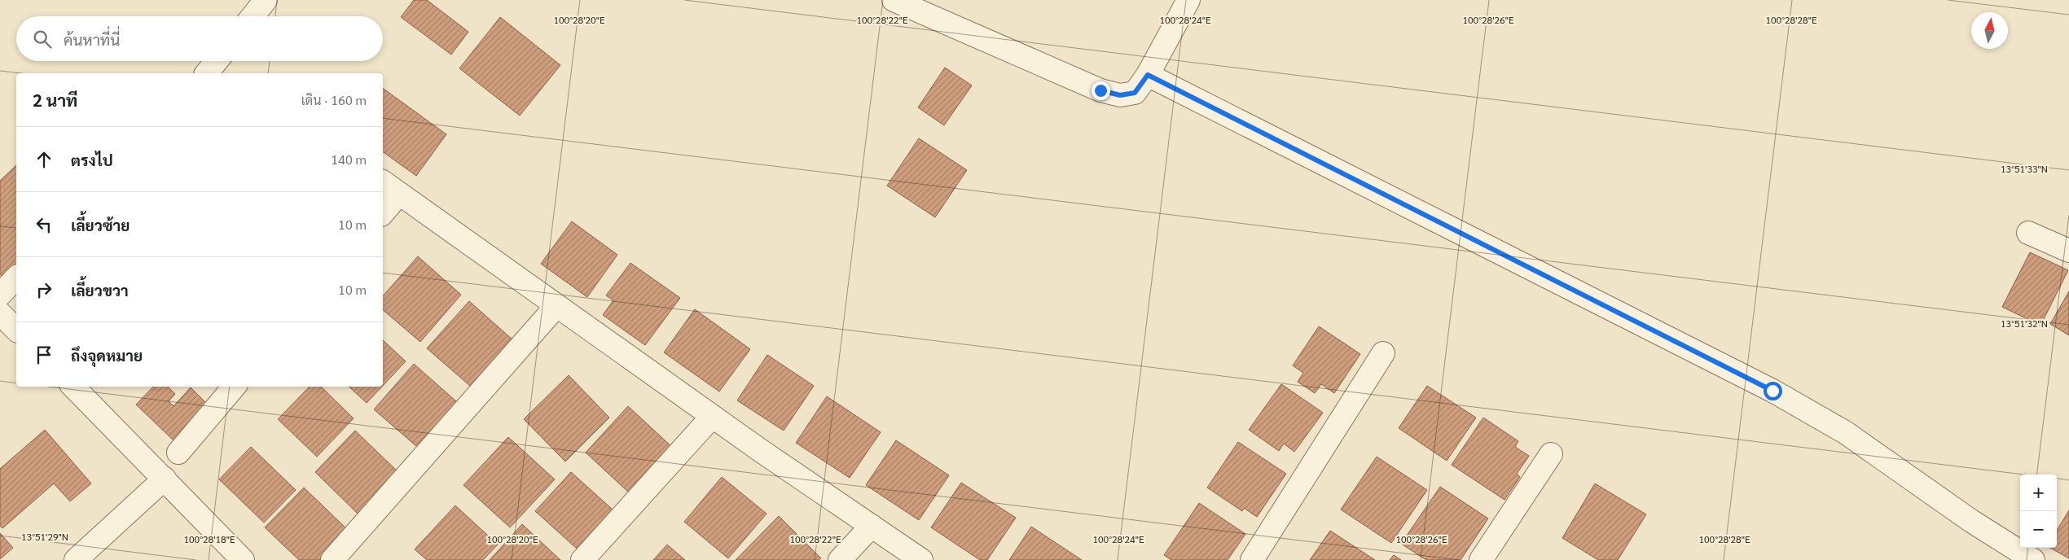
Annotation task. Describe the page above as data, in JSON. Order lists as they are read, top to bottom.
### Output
{
  "north": "top",
  "page": {
    "search": "ค้นหาที่นี่",
    "heading": ["2 นาที", "เดิน · 160 m"],
    "list": [
      ["ตรงไป", "140 m"],
      ["เลี้ยวซ้าย", "10 m"],
      ["เลี้ยวขวา", "10 m"],
      "ถึงจุดหมาย"
    ],
    "map_buttons": ["+", "−"]
  },
  "coordinates": [
    "100°28'26\"E",
    "100°28'20\"E",
    "100°28'22\"E",
    "100°28'24\"E",
    "100°28'28\"E",
    "13°51'33\"N",
    "13°51'32\"N",
    "13°51'29\"N",
    "100°28'18\"E"
  ]
}
